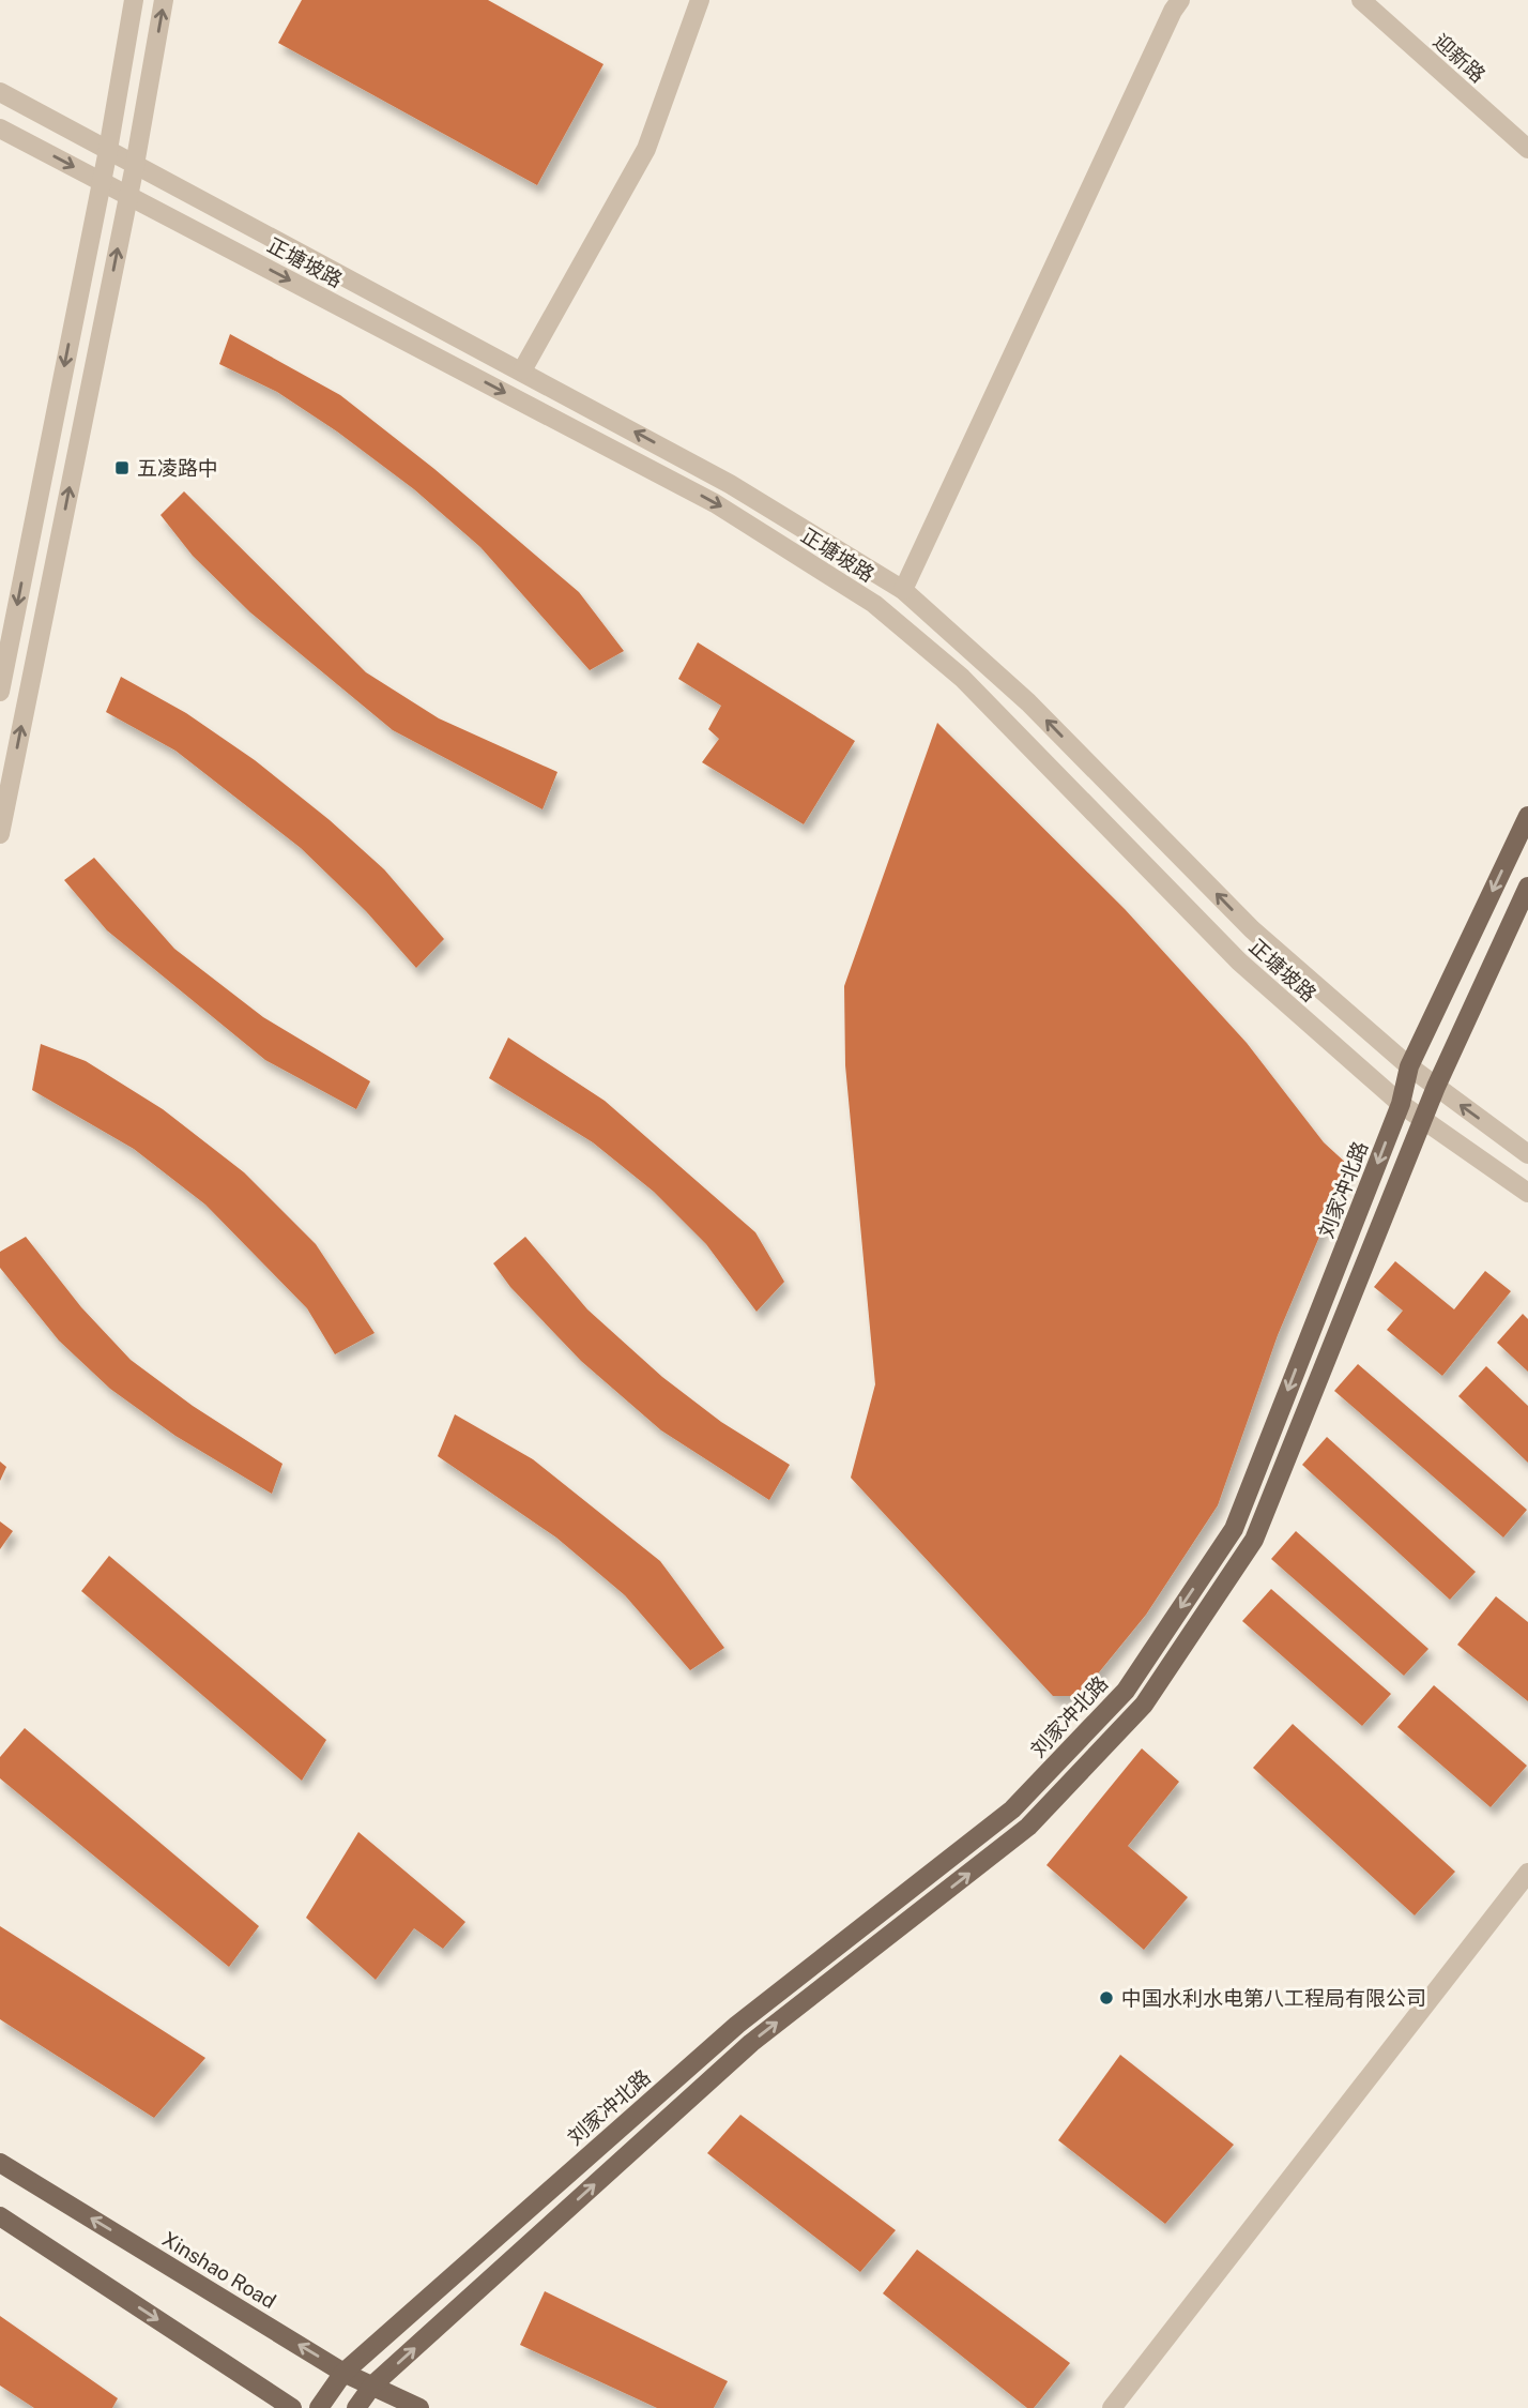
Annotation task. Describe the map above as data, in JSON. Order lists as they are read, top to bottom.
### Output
{
  "streets": {
    "main road": ["刘家冲北路", "Xinshao Road"],
    "street": ["迎新路", "正塘坡路"]
  },
  "crossings": [
    ["正塘坡路", "刘家冲北路"],
    ["刘家冲北路", "Xinshao Road"]
  ],
  "places": {
    "transit": ["五凌路中"],
    "other": ["中国水利水电第八工程局有限公司"]
  }
}
